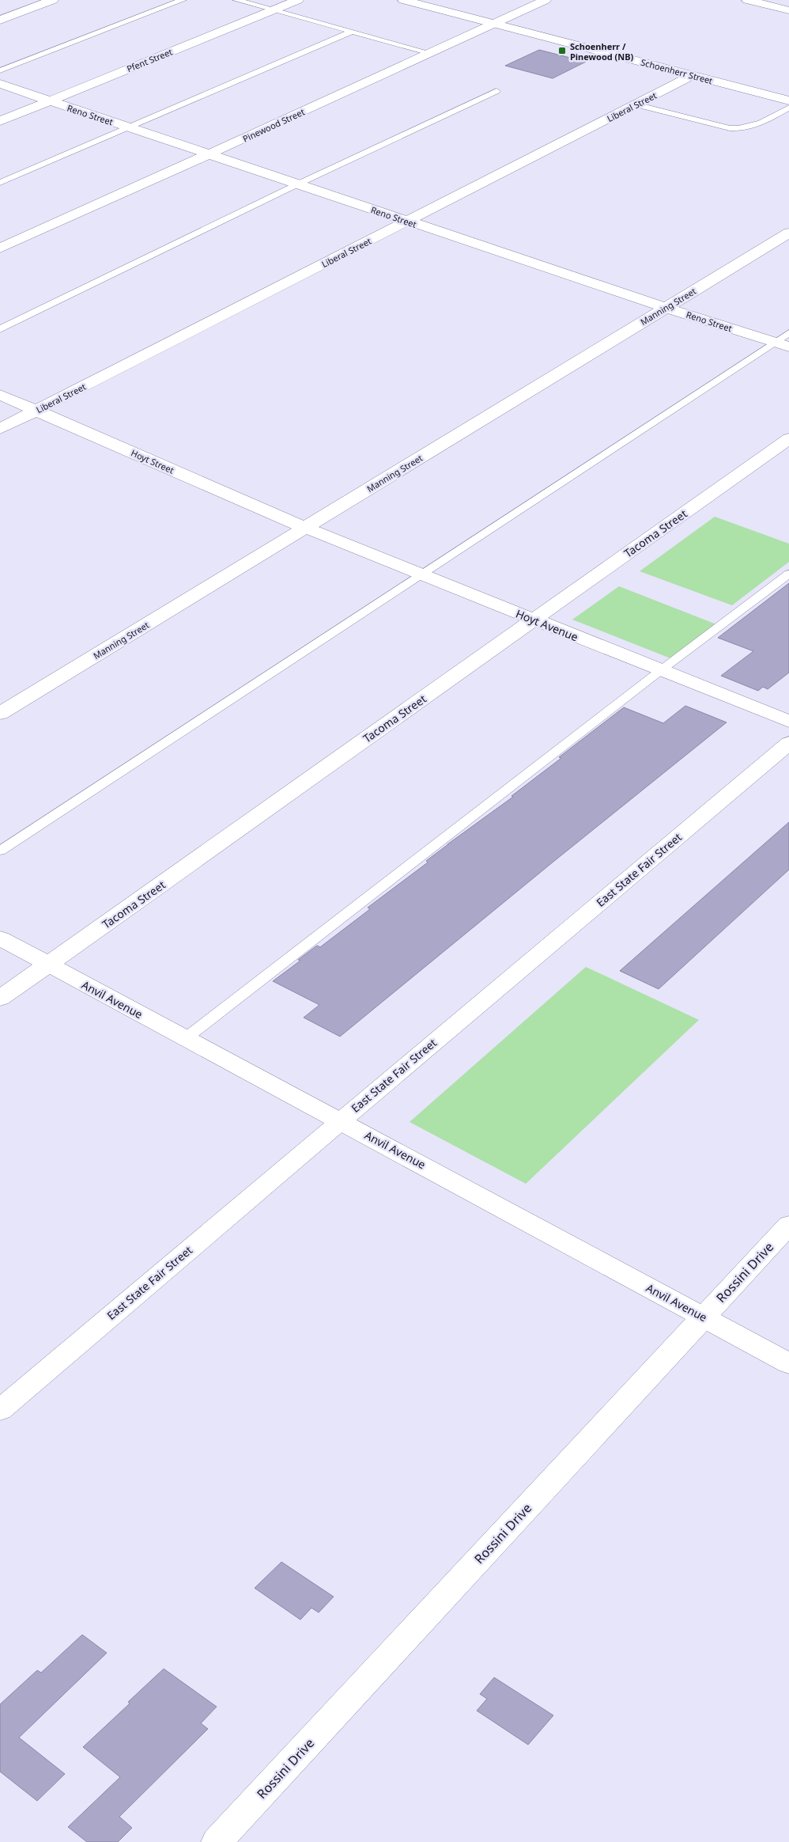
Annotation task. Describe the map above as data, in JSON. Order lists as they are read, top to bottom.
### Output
{
  "streets": {
    "street": [
      "Pfent Street",
      "Schoenherr Street",
      "Liberal Street",
      "Reno Street",
      "Pinewood Street",
      "Manning Street",
      "Hoyt Street",
      "Tacoma Street",
      "Hoyt Avenue",
      "East State Fair Street",
      "Anvil Avenue",
      "Rossini Drive"
    ]
  },
  "crossings": [
    ["Pfent Street", "Reno Street"],
    ["Schoenherr Street", "Liberal Street"],
    ["Schoenherr Street", "Pinewood Street"],
    ["Liberal Street", "Reno Street"],
    ["Liberal Street", "Hoyt Street"],
    ["Reno Street", "Pinewood Street"],
    ["Reno Street", "Manning Street"],
    ["Manning Street", "Hoyt Street"],
    ["Manning Street", "Hoyt Avenue"],
    ["Hoyt Street", "Hoyt Avenue"],
    ["Tacoma Street", "Hoyt Avenue"],
    ["Tacoma Street", "Anvil Avenue"],
    ["East State Fair Street", "Anvil Avenue"],
    ["Anvil Avenue", "Rossini Drive"]
  ],
  "places": {
    "transit": ["Schoenherr / Pinewood (NB)"]
  }
}
